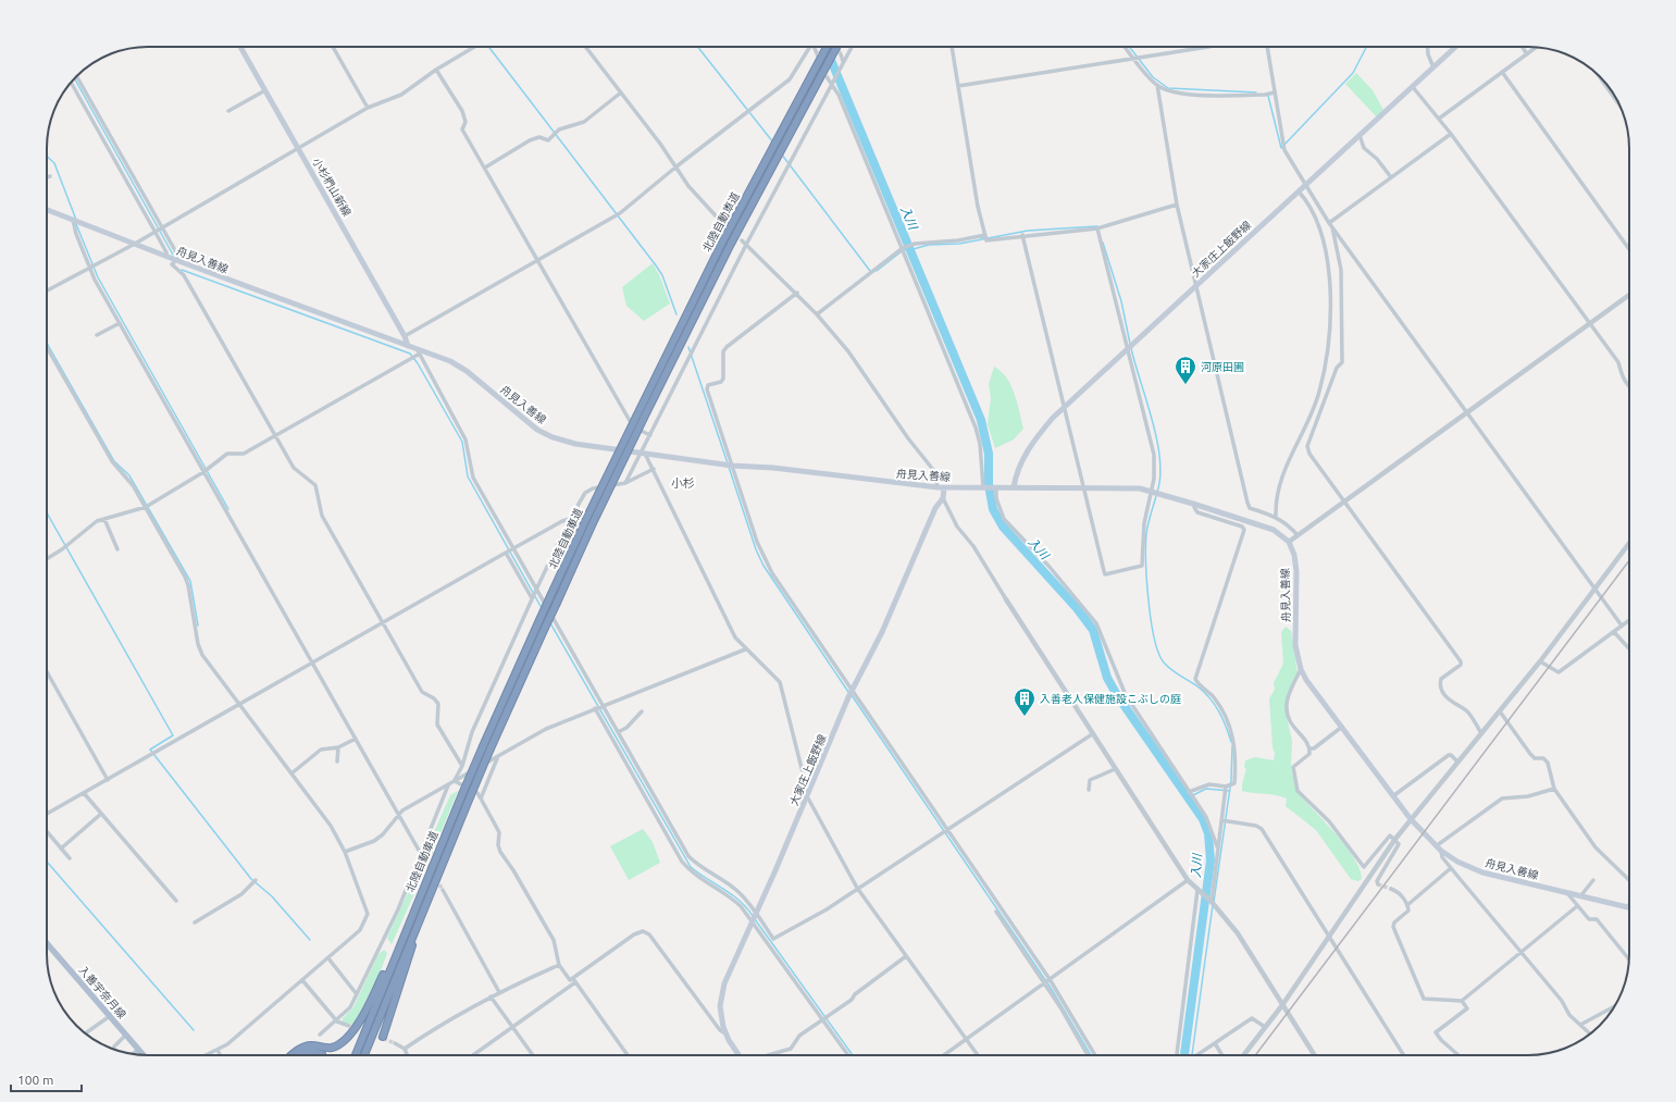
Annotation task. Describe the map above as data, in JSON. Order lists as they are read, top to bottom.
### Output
{
  "streets": {
    "highway": ["北陸自動車道"],
    "main road": [
      "小杉椚山新線",
      "大家庄上飯野線",
      "舟見入善線",
      "入善宇奈月線"
    ]
  },
  "crossings": [
    ["小杉椚山新線", "舟見入善線"],
    ["大家庄上飯野線", "舟見入善線"]
  ],
  "districts": ["小杉"],
  "water": ["入川"],
  "places": {
    "building": ["河原田圃", "入善老人保健施設こぶしの庭"]
  },
  "scale_bar": "100 m"
}
